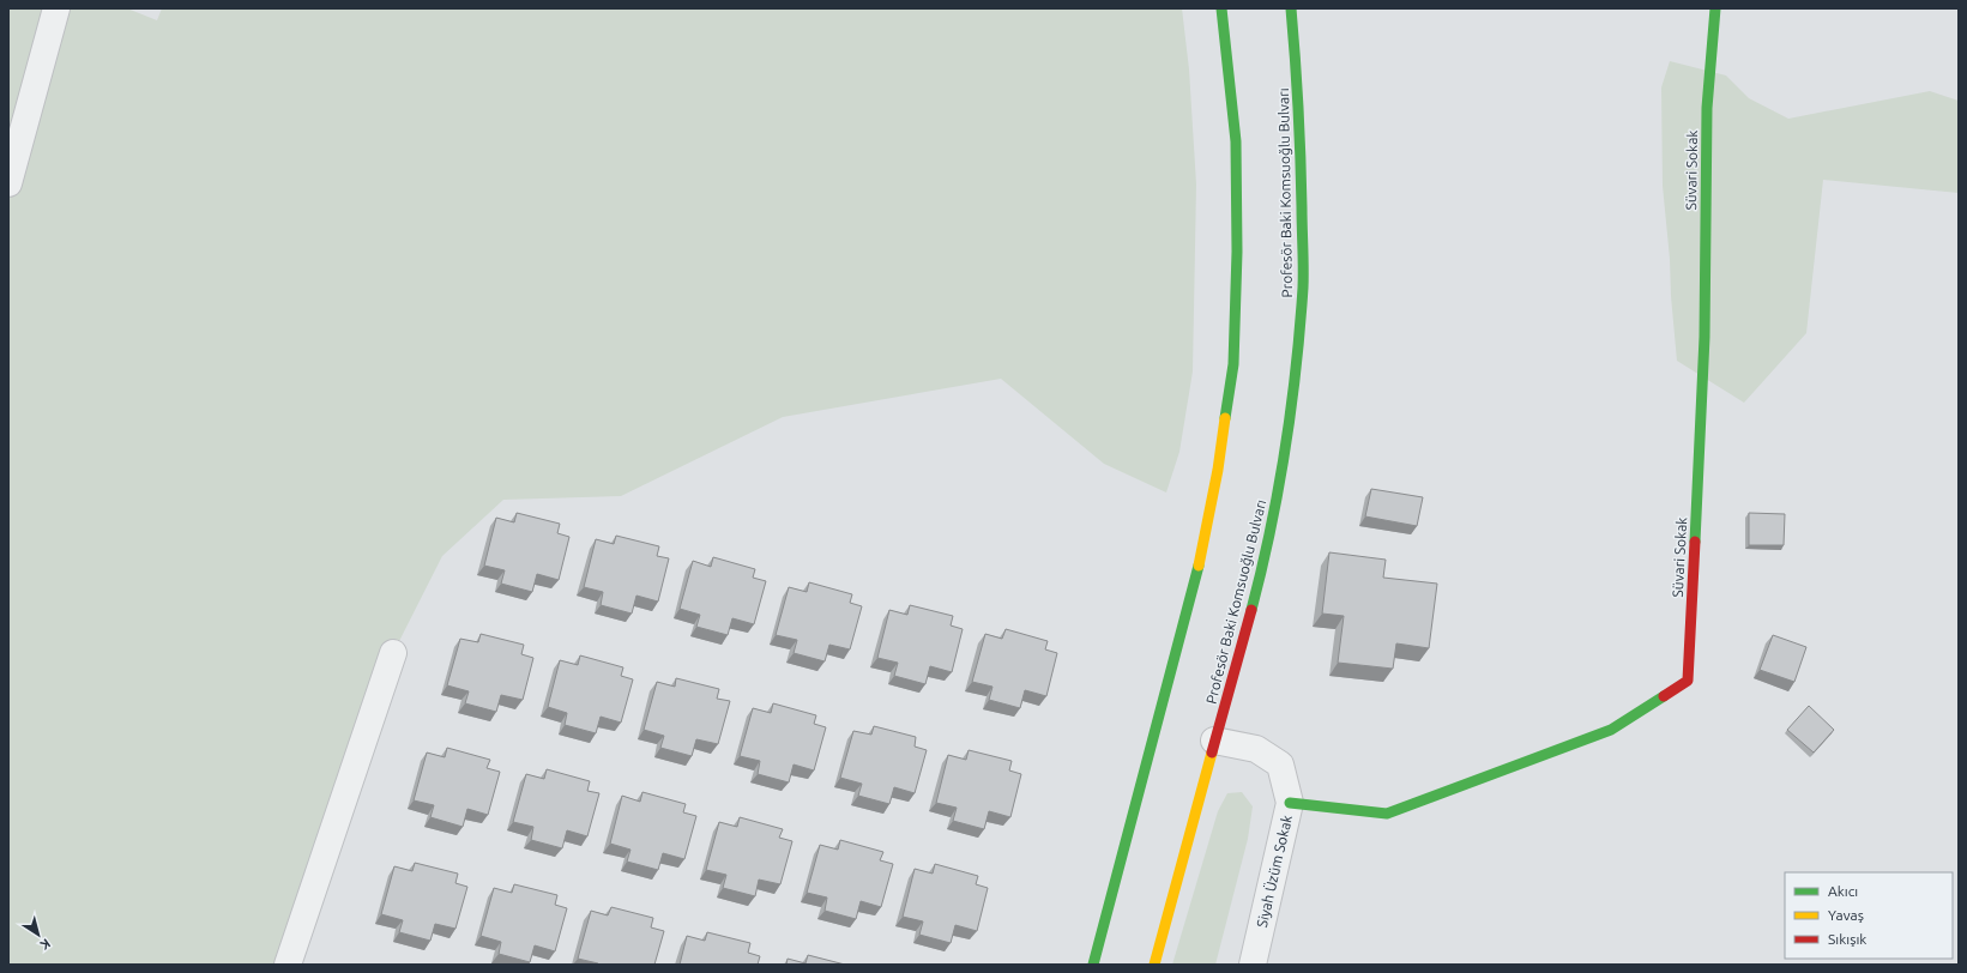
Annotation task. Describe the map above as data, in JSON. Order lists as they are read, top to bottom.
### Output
{
  "streets": {
    "main road": ["Süvari Sokak", "Profesör Baki Komsuoğlu Bulvarı"],
    "street": ["Siyah Üzüm Sokak"]
  },
  "crossings": [
    ["Süvari Sokak", "Siyah Üzüm Sokak"],
    ["Profesör Baki Komsuoğlu Bulvarı", "Siyah Üzüm Sokak"]
  ],
  "legend": ["Akıcı", "Yavaş", "Sıkışık"],
  "north": "bottom right"
}
